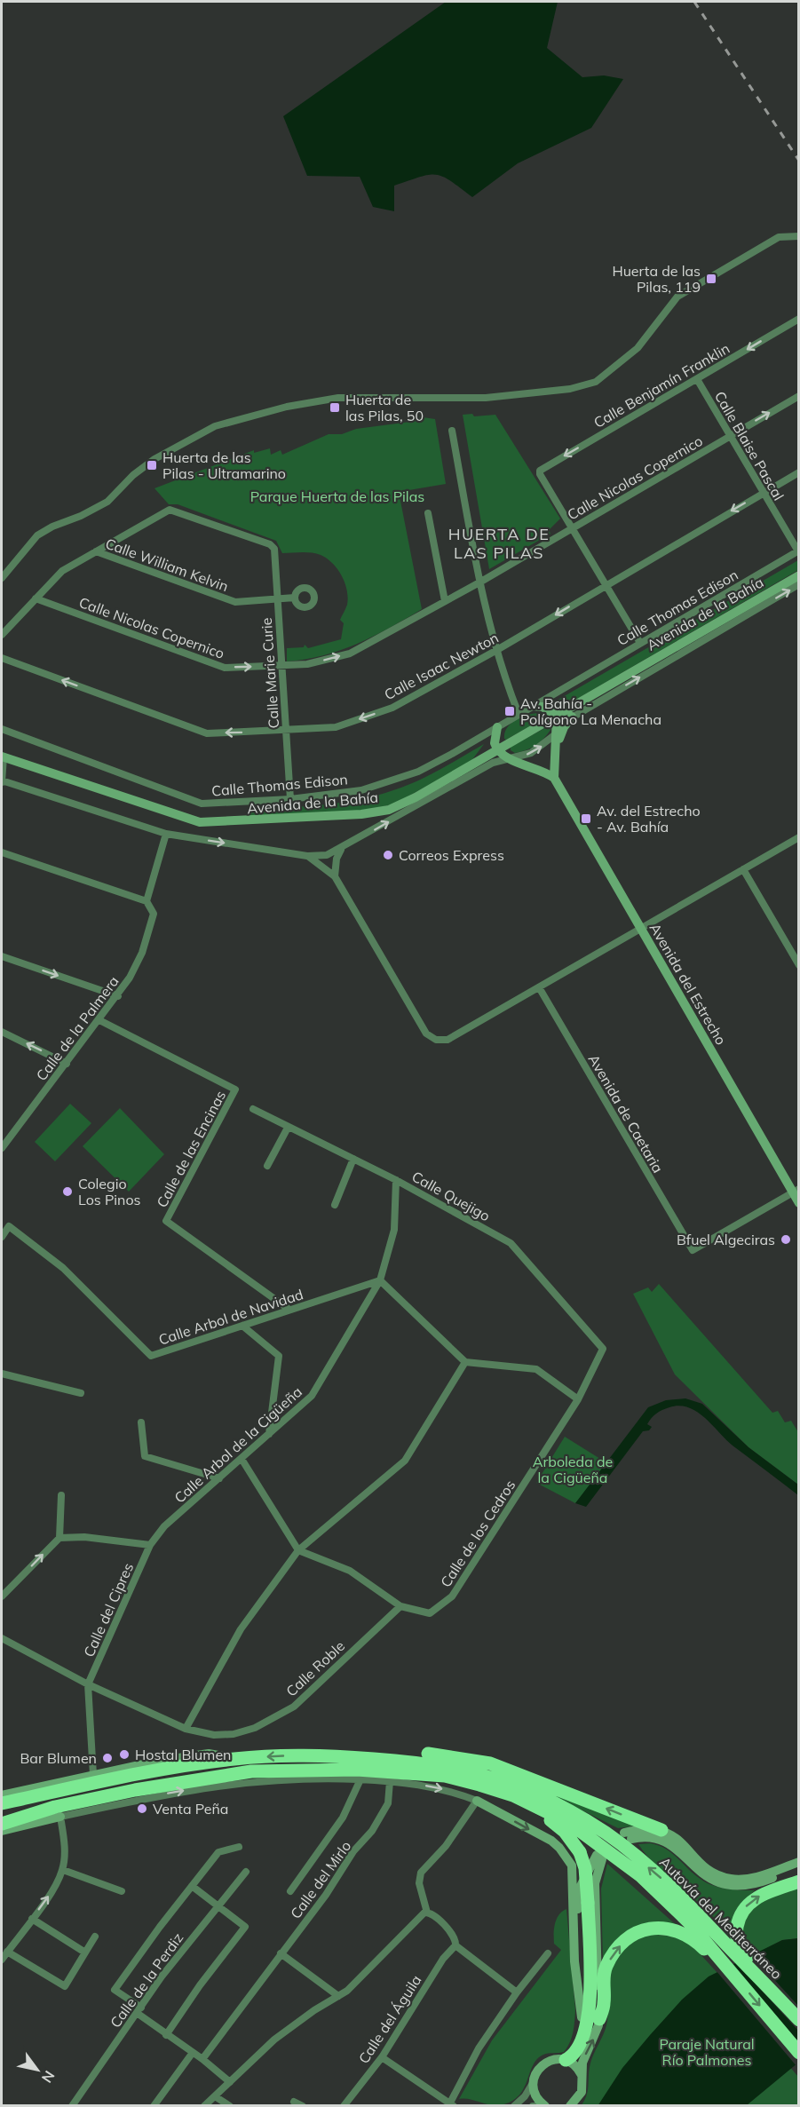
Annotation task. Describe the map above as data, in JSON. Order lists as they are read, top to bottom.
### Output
{
  "streets": {
    "highway": ["Autovía del Mediterráneo"],
    "street": [
      "Calle Benjamín Franklin",
      "Calle Blaise Pascal",
      "Calle Nicolas Copernico",
      "Calle William Kelvin",
      "Calle Thomas Edison",
      "Avenida de la Bahía",
      "Calle Isaac Newton",
      "Calle Marie Curie",
      "Avenida del Estrecho",
      "Calle de la Palmera",
      "Avenida de Caetaria",
      "Calle de las Encinas",
      "Calle Quejigo",
      "Calle Arbol de Navidad",
      "Calle Arbol de la Cigüeña",
      "Calle de los Cedros",
      "Calle del Cipres",
      "Calle Roble",
      "Calle del Mirlo",
      "Calle de la Perdiz",
      "Calle del Águila"
    ]
  },
  "crossings": [
    ["Calle Benjamín Franklin", "Calle Blaise Pascal"],
    ["Calle Benjamín Franklin", "Calle Nicolas Copernico"],
    ["Calle Blaise Pascal", "Calle Nicolas Copernico"],
    ["Calle Blaise Pascal", "Calle Thomas Edison"],
    ["Calle Blaise Pascal", "Calle Isaac Newton"],
    ["Calle Nicolas Copernico", "Calle Marie Curie"],
    ["Calle William Kelvin", "Calle Marie Curie"],
    ["Calle Thomas Edison", "Calle Marie Curie"],
    ["Avenida de la Bahía", "Calle de la Palmera"],
    ["Calle Isaac Newton", "Calle Marie Curie"],
    ["Avenida del Estrecho", "Avenida de Caetaria"],
    ["Calle de la Palmera", "Calle de las Encinas"],
    ["Calle de las Encinas", "Calle Arbol de Navidad"],
    ["Calle Quejigo", "Calle Arbol de la Cigüeña"],
    ["Calle Quejigo", "Calle de los Cedros"],
    ["Calle Arbol de Navidad", "Calle Arbol de la Cigüeña"],
    ["Calle Arbol de la Cigüeña", "Calle del Cipres"],
    ["Calle de los Cedros", "Calle Roble"],
    ["Calle del Cipres", "Calle Roble"]
  ],
  "one_way": ["Calle Benjamín Franklin", "Calle Nicolas Copernico", "Calle Isaac Newton"],
  "districts": ["HUERTA DE LAS PILAS"],
  "parks": ["Parque Huerta de las Pilas", "Arboleda de la Cigüeña", "Paraje Natural Río Palmones"],
  "places": {
    "transit": [
      "Huerta de las Pilas, 119",
      "Huerta de las Pilas, 50",
      "Huerta de las Pilas - Ultramarino",
      "Av. Bahía - Polígono La Menacha",
      "Av. del Estrecho - Av. Bahía"
    ],
    "other": [
      "Correos Express",
      "Colegio Los Pinos",
      "Bfuel Algeciras",
      "Hostal Blumen",
      "Bar Blumen",
      "Venta Peña"
    ]
  },
  "north": "bottom right"
}
